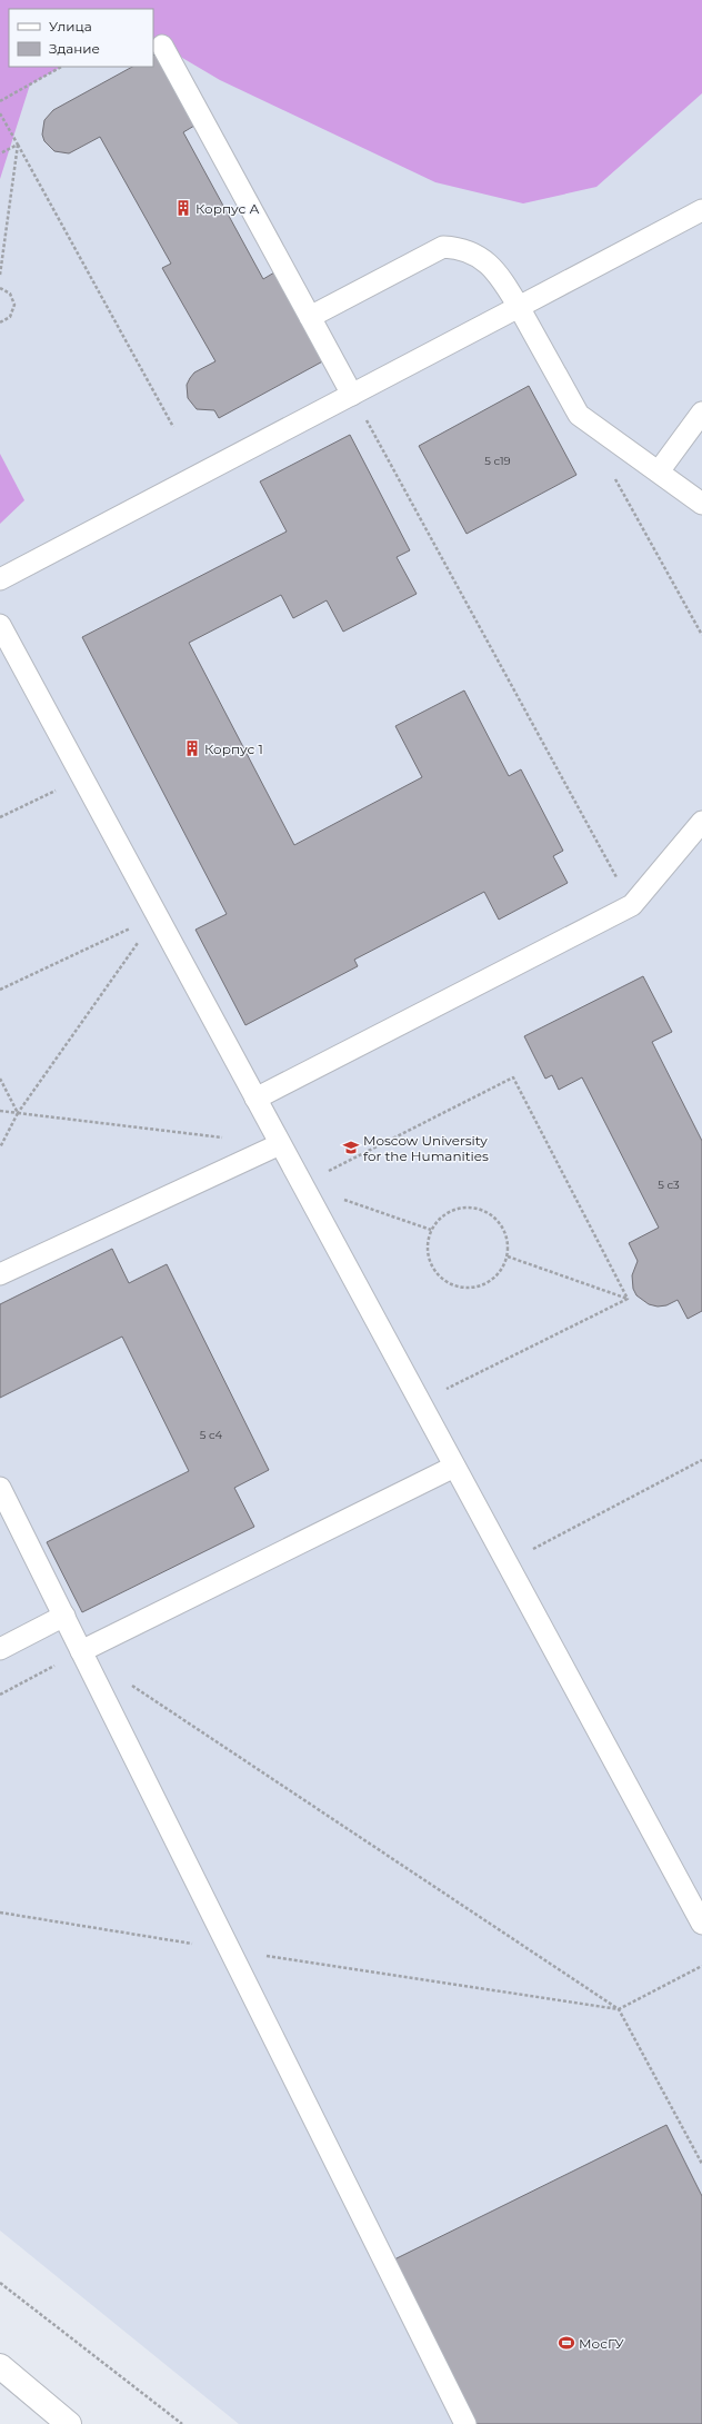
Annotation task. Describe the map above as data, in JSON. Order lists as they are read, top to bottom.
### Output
{
  "places": {
    "building": ["Корпус А", "Корпус 1"],
    "school or university": ["Moscow University for the Humanities"],
    "sports": ["МосГУ"]
  },
  "house_numbers": ["5 с19", "5 с3", "5 с4"],
  "legend": ["Улица", "Здание"]
}
